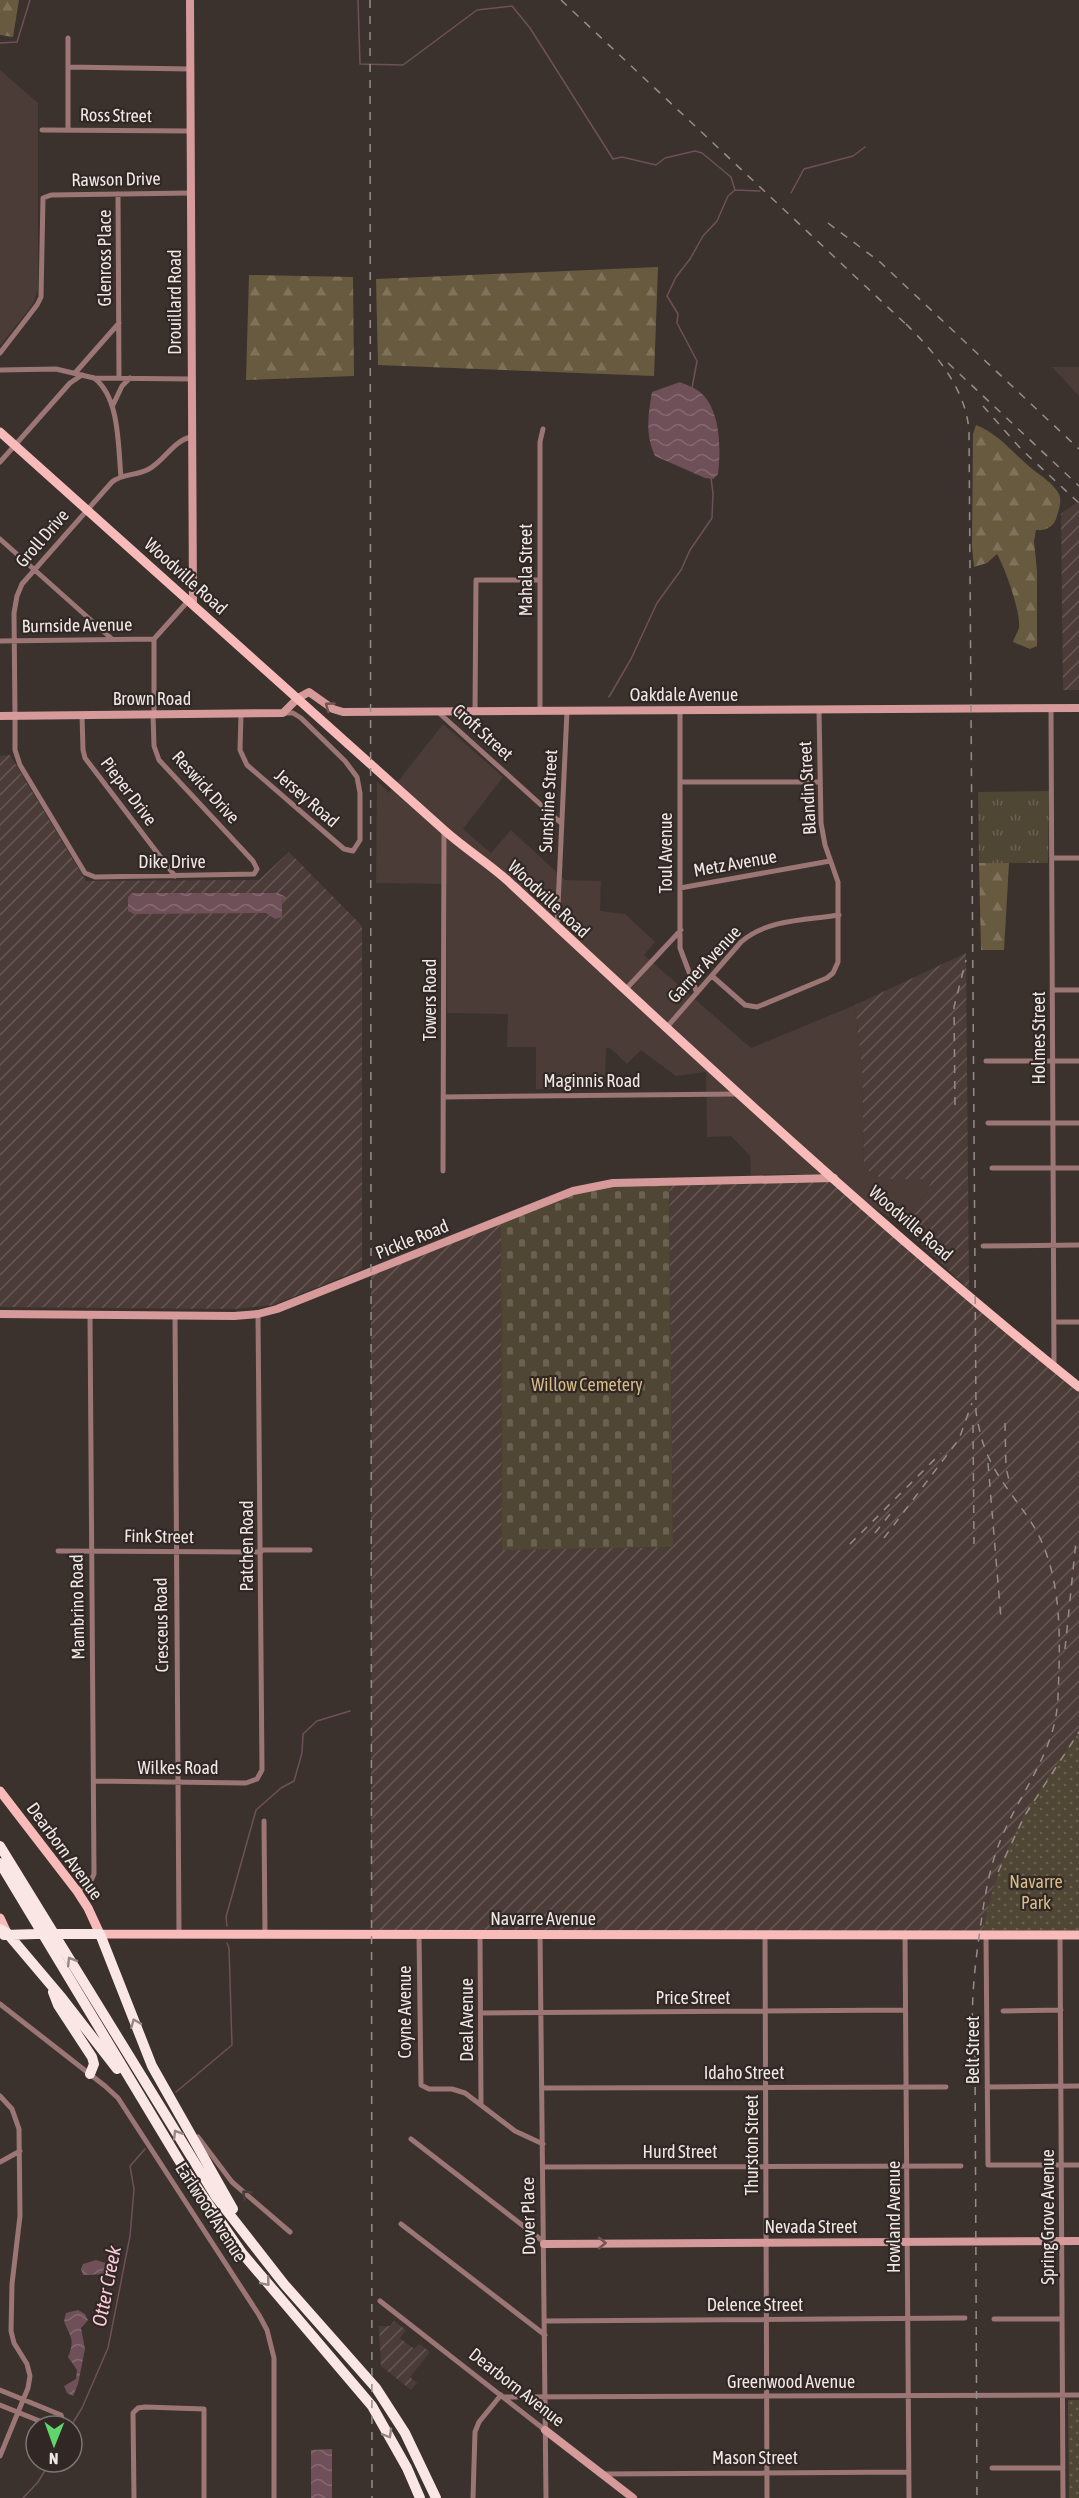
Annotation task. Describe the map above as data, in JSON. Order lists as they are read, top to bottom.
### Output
{
  "streets": {
    "highway": ["Navarre Avenue"],
    "main road": ["Woodville Road", "Dearborn Avenue"],
    "street": [
      "Ross Street",
      "Rawson Drive",
      "Glenross Place",
      "Drouillard Road",
      "Groll Drive",
      "Mahala Street",
      "Burnside Avenue",
      "Oakdale Avenue",
      "Brown Road",
      "Croft Street",
      "Reswick Drive",
      "Blandin Street",
      "Pieper Drive",
      "Jersey Road",
      "Sunshine Street",
      "Toul Avenue",
      "Dike Drive",
      "Metz Avenue",
      "Garner Avenue",
      "Towers Road",
      "Holmes Street",
      "Maginnis Road",
      "Pickle Road",
      "Fink Street",
      "Patchen Road",
      "Mambrino Road",
      "Cresceus Road",
      "Wilkes Road",
      "Price Street",
      "Coyne Avenue",
      "Deal Avenue",
      "Belt Street",
      "Idaho Street",
      "Thurston Street",
      "Hurd Street",
      "Earlwood Avenue",
      "Dover Place",
      "Howland Avenue",
      "Spring Grove Avenue",
      "Nevada Street",
      "Delence Street",
      "Greenwood Avenue",
      "Mason Street"
    ]
  },
  "crossings": [
    ["Ross Street", "Drouillard Road"],
    ["Rawson Drive", "Glenross Place"],
    ["Rawson Drive", "Drouillard Road"],
    ["Drouillard Road", "Groll Drive"],
    ["Drouillard Road", "Woodville Road"],
    ["Groll Drive", "Woodville Road"],
    ["Groll Drive", "Burnside Avenue"],
    ["Groll Drive", "Brown Road"],
    ["Groll Drive", "Dike Drive"],
    ["Mahala Street", "Oakdale Avenue"],
    ["Woodville Road", "Oakdale Avenue"],
    ["Woodville Road", "Sunshine Street"],
    ["Woodville Road", "Garner Avenue"],
    ["Woodville Road", "Towers Road"],
    ["Woodville Road", "Holmes Street"],
    ["Woodville Road", "Maginnis Road"],
    ["Woodville Road", "Pickle Road"],
    ["Burnside Avenue", "Reswick Drive"],
    ["Oakdale Avenue", "Croft Street"],
    ["Oakdale Avenue", "Blandin Street"],
    ["Oakdale Avenue", "Sunshine Street"],
    ["Oakdale Avenue", "Toul Avenue"],
    ["Oakdale Avenue", "Holmes Street"],
    ["Brown Road", "Reswick Drive"],
    ["Brown Road", "Pieper Drive"],
    ["Brown Road", "Jersey Road"],
    ["Croft Street", "Sunshine Street"],
    ["Reswick Drive", "Dike Drive"],
    ["Blandin Street", "Metz Avenue"],
    ["Blandin Street", "Garner Avenue"],
    ["Pieper Drive", "Dike Drive"],
    ["Toul Avenue", "Metz Avenue"],
    ["Toul Avenue", "Garner Avenue"],
    ["Towers Road", "Maginnis Road"],
    ["Pickle Road", "Patchen Road"],
    ["Pickle Road", "Mambrino Road"],
    ["Pickle Road", "Cresceus Road"],
    ["Fink Street", "Patchen Road"],
    ["Fink Street", "Mambrino Road"],
    ["Fink Street", "Cresceus Road"],
    ["Patchen Road", "Wilkes Road"],
    ["Mambrino Road", "Wilkes Road"],
    ["Mambrino Road", "Dearborn Avenue"],
    ["Cresceus Road", "Wilkes Road"],
    ["Cresceus Road", "Navarre Avenue"],
    ["Dearborn Avenue", "Navarre Avenue"],
    ["Dearborn Avenue", "Dover Place"],
    ["Dearborn Avenue", "Greenwood Avenue"],
    ["Dearborn Avenue", "Mason Street"],
    ["Navarre Avenue", "Coyne Avenue"],
    ["Navarre Avenue", "Deal Avenue"],
    ["Navarre Avenue", "Belt Street"],
    ["Navarre Avenue", "Thurston Street"],
    ["Navarre Avenue", "Dover Place"],
    ["Navarre Avenue", "Howland Avenue"],
    ["Navarre Avenue", "Spring Grove Avenue"],
    ["Price Street", "Deal Avenue"],
    ["Price Street", "Thurston Street"],
    ["Price Street", "Dover Place"],
    ["Price Street", "Howland Avenue"],
    ["Coyne Avenue", "Deal Avenue"],
    ["Belt Street", "Spring Grove Avenue"],
    ["Idaho Street", "Thurston Street"],
    ["Idaho Street", "Dover Place"],
    ["Idaho Street", "Howland Avenue"],
    ["Thurston Street", "Hurd Street"],
    ["Thurston Street", "Nevada Street"],
    ["Thurston Street", "Delence Street"],
    ["Thurston Street", "Greenwood Avenue"],
    ["Thurston Street", "Mason Street"],
    ["Hurd Street", "Dover Place"],
    ["Hurd Street", "Howland Avenue"],
    ["Dover Place", "Nevada Street"],
    ["Dover Place", "Delence Street"],
    ["Dover Place", "Greenwood Avenue"],
    ["Howland Avenue", "Nevada Street"],
    ["Howland Avenue", "Delence Street"],
    ["Howland Avenue", "Greenwood Avenue"],
    ["Howland Avenue", "Mason Street"],
    ["Spring Grove Avenue", "Nevada Street"],
    ["Spring Grove Avenue", "Greenwood Avenue"]
  ],
  "one_way": ["Nevada Street"],
  "water": ["Otter Creek"],
  "parks": ["Willow Cemetery", "Navarre Park"],
  "north": "bottom"
}
